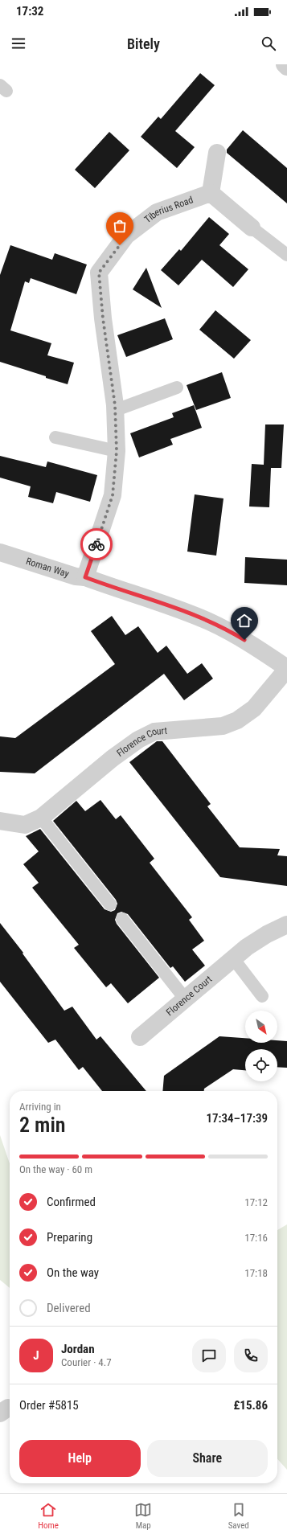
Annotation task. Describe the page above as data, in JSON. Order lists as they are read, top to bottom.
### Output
{
  "streets": {
    "street": ["Tiberius Road", "Roman Way", "Florence Court"]
  },
  "crossings": [
    ["Tiberius Road", "Roman Way"],
    ["Roman Way", "Florence Court"]
  ],
  "north": "bottom right",
  "page": {
    "status": "17:32",
    "header": "Bitely",
    "heading": ["2 min", "Arriving in", "17:34–17:39"],
    "panel": [
      "Jordan",
      "Courier · 4.7",
      "Order #5815",
      "£15.86"
    ],
    "bar": "On the way · 60 m",
    "list": [
      ["Confirmed", "17:12"],
      ["Preparing", "17:16"],
      ["On the way", "17:18"],
      "Delivered"
    ],
    "round": "J",
    "buttons": ["Help", "Share"],
    "tabs": ["Home", "Map", "Saved"]
  }
}
